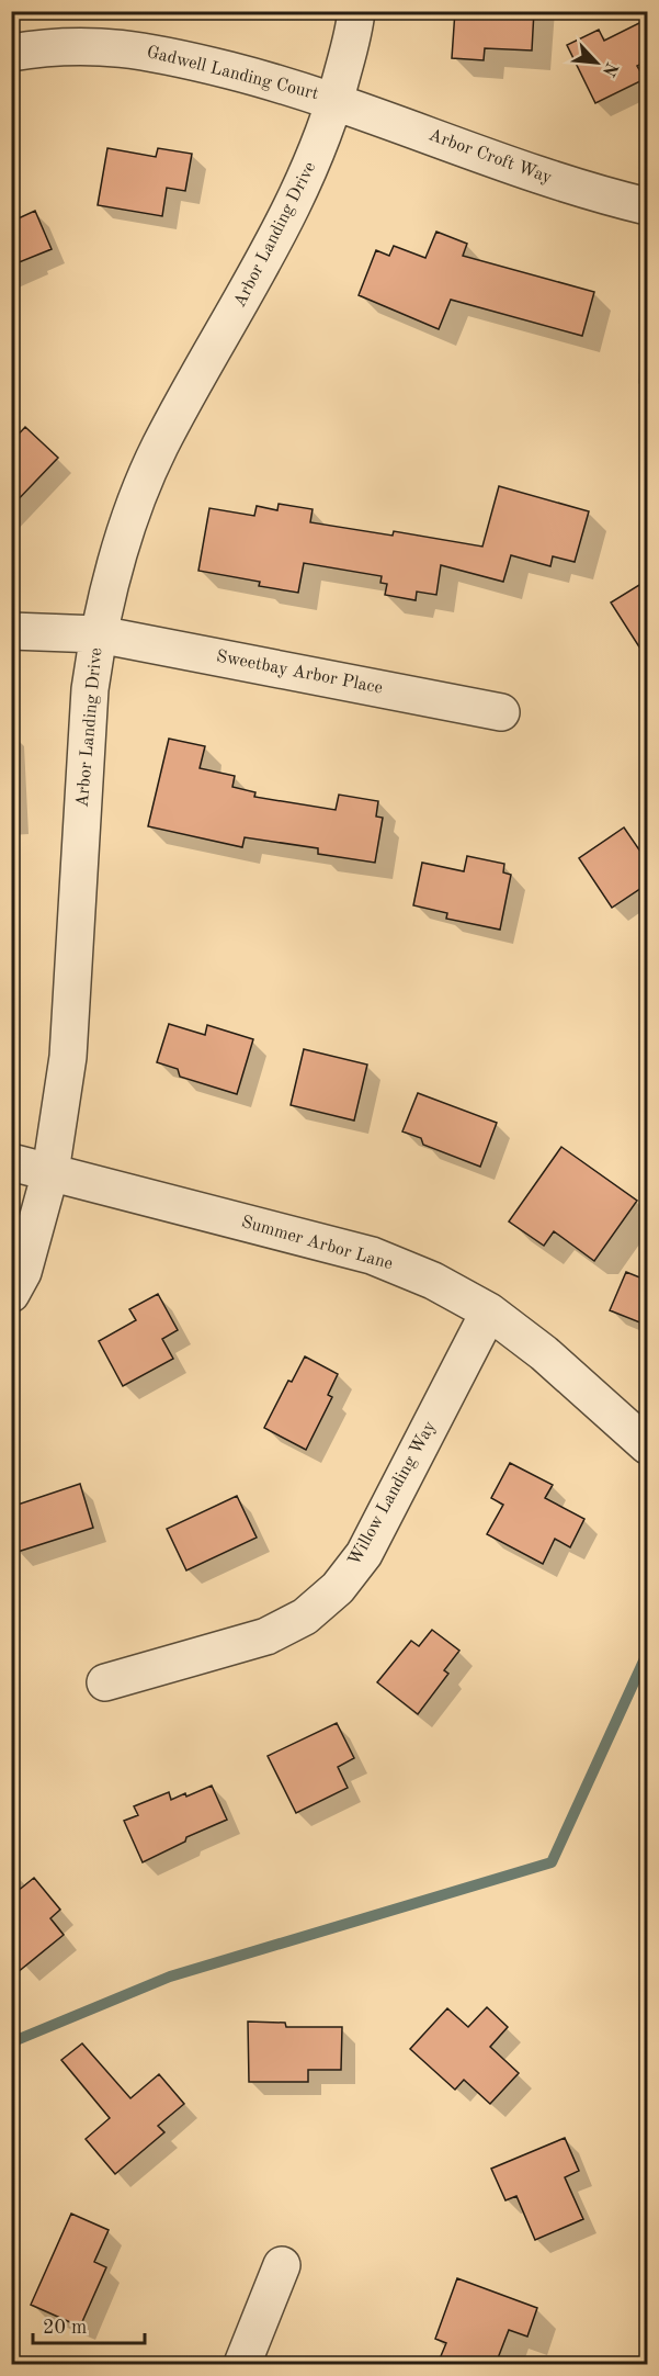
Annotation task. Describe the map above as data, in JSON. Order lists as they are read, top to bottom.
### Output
{
  "streets": {
    "street": [
      "Gadwell Landing Court",
      "Arbor Croft Way",
      "Arbor Landing Drive",
      "Sweetbay Arbor Place",
      "Summer Arbor Lane",
      "Willow Landing Way"
    ]
  },
  "crossings": [
    ["Gadwell Landing Court", "Arbor Croft Way"],
    ["Gadwell Landing Court", "Arbor Landing Drive"],
    ["Arbor Croft Way", "Arbor Landing Drive"],
    ["Arbor Landing Drive", "Sweetbay Arbor Place"],
    ["Arbor Landing Drive", "Summer Arbor Lane"],
    ["Summer Arbor Lane", "Willow Landing Way"]
  ],
  "scale_bar": "20 m",
  "north": "bottom right"
}
